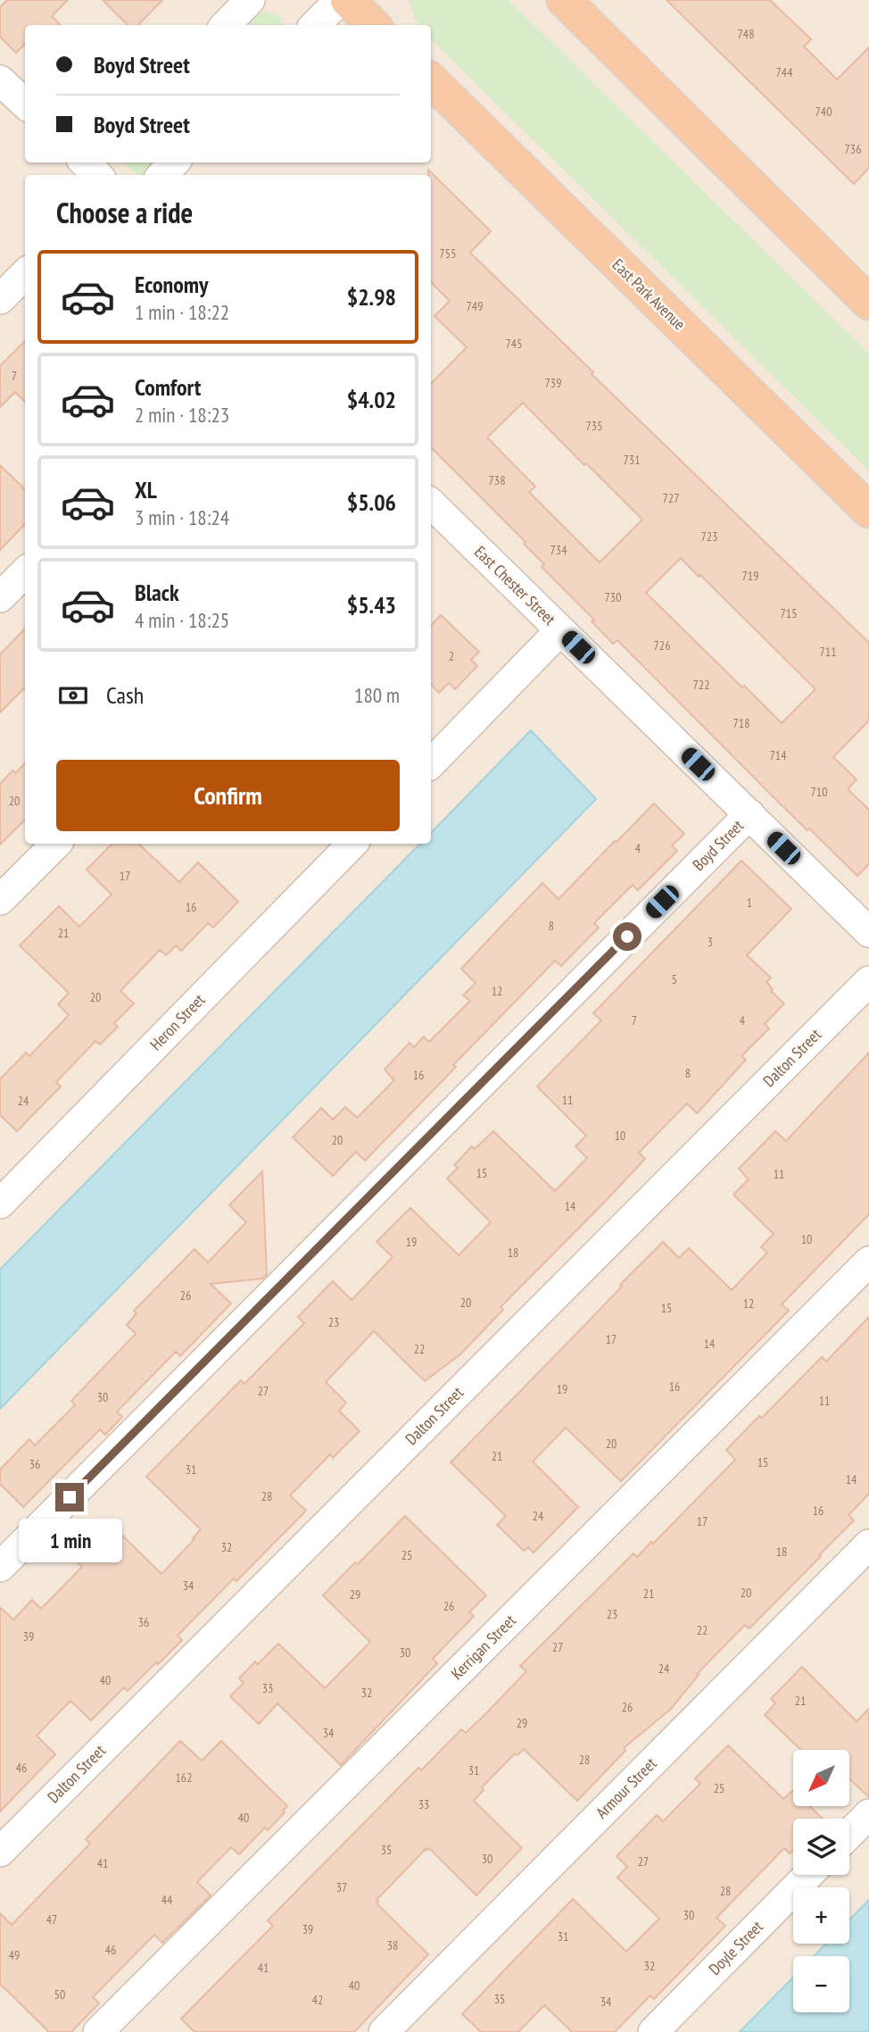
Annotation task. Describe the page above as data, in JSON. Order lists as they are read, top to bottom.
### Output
{
  "streets": {
    "highway": ["East Park Avenue"],
    "street": [
      "East Chester Street",
      "Boyd Street",
      "Heron Street",
      "Dalton Street",
      "Kerrigan Street",
      "Armour Street",
      "Doyle Street"
    ]
  },
  "crossings": [
    ["East Chester Street", "Boyd Street"]
  ],
  "house_numbers": [
    "748",
    "744",
    "740",
    "736",
    "755",
    "749",
    "745",
    "7",
    "739",
    "735",
    "731",
    "738",
    "727",
    "723",
    "734",
    "719",
    "730",
    "715",
    "726",
    "711",
    "2",
    "722",
    "718",
    "714",
    "710",
    "20",
    "4",
    "17",
    "1",
    "16",
    "8",
    "21",
    "3",
    "5",
    "12",
    "20",
    "7",
    "4",
    "8",
    "16",
    "11",
    "24",
    "10",
    "20",
    "15",
    "11",
    "14",
    "10",
    "19",
    "18",
    "26",
    "20",
    "12",
    "15",
    "23",
    "17",
    "14",
    "22",
    "16",
    "19",
    "27",
    "30",
    "11",
    "20",
    "21",
    "15",
    "36",
    "31",
    "14",
    "28",
    "16",
    "24",
    "17",
    "32",
    "18",
    "25",
    "34",
    "20",
    "21",
    "29",
    "26",
    "23",
    "36",
    "22",
    "39",
    "27",
    "30",
    "24",
    "40",
    "33",
    "32",
    "21",
    "26",
    "29",
    "34",
    "28",
    "46",
    "31",
    "162",
    "25",
    "33",
    "40",
    "35",
    "30",
    "27",
    "41",
    "37",
    "28",
    "44",
    "30",
    "47",
    "39",
    "31",
    "38",
    "46",
    "49",
    "32",
    "41",
    "40",
    "50",
    "35",
    "42",
    "34"
  ],
  "north": "bottom left",
  "page": {
    "banner": ["Boyd Street", "Boyd Street"],
    "heading": "Choose a ride",
    "list": [
      {
        "name": "Economy",
        "note": "1 min · 18:22",
        "value": "$2.98"
      },
      {
        "name": "Comfort",
        "note": "2 min · 18:23",
        "value": "$4.02"
      },
      {
        "name": "XL",
        "note": "3 min · 18:24",
        "value": "$5.06"
      },
      {
        "name": "Black",
        "note": "4 min · 18:25",
        "value": "$5.43"
      }
    ],
    "pay": ["Cash", "180 m"],
    "buttons": "Confirm",
    "bubble": "1 min",
    "map_buttons": ["+", "−"]
  }
}
